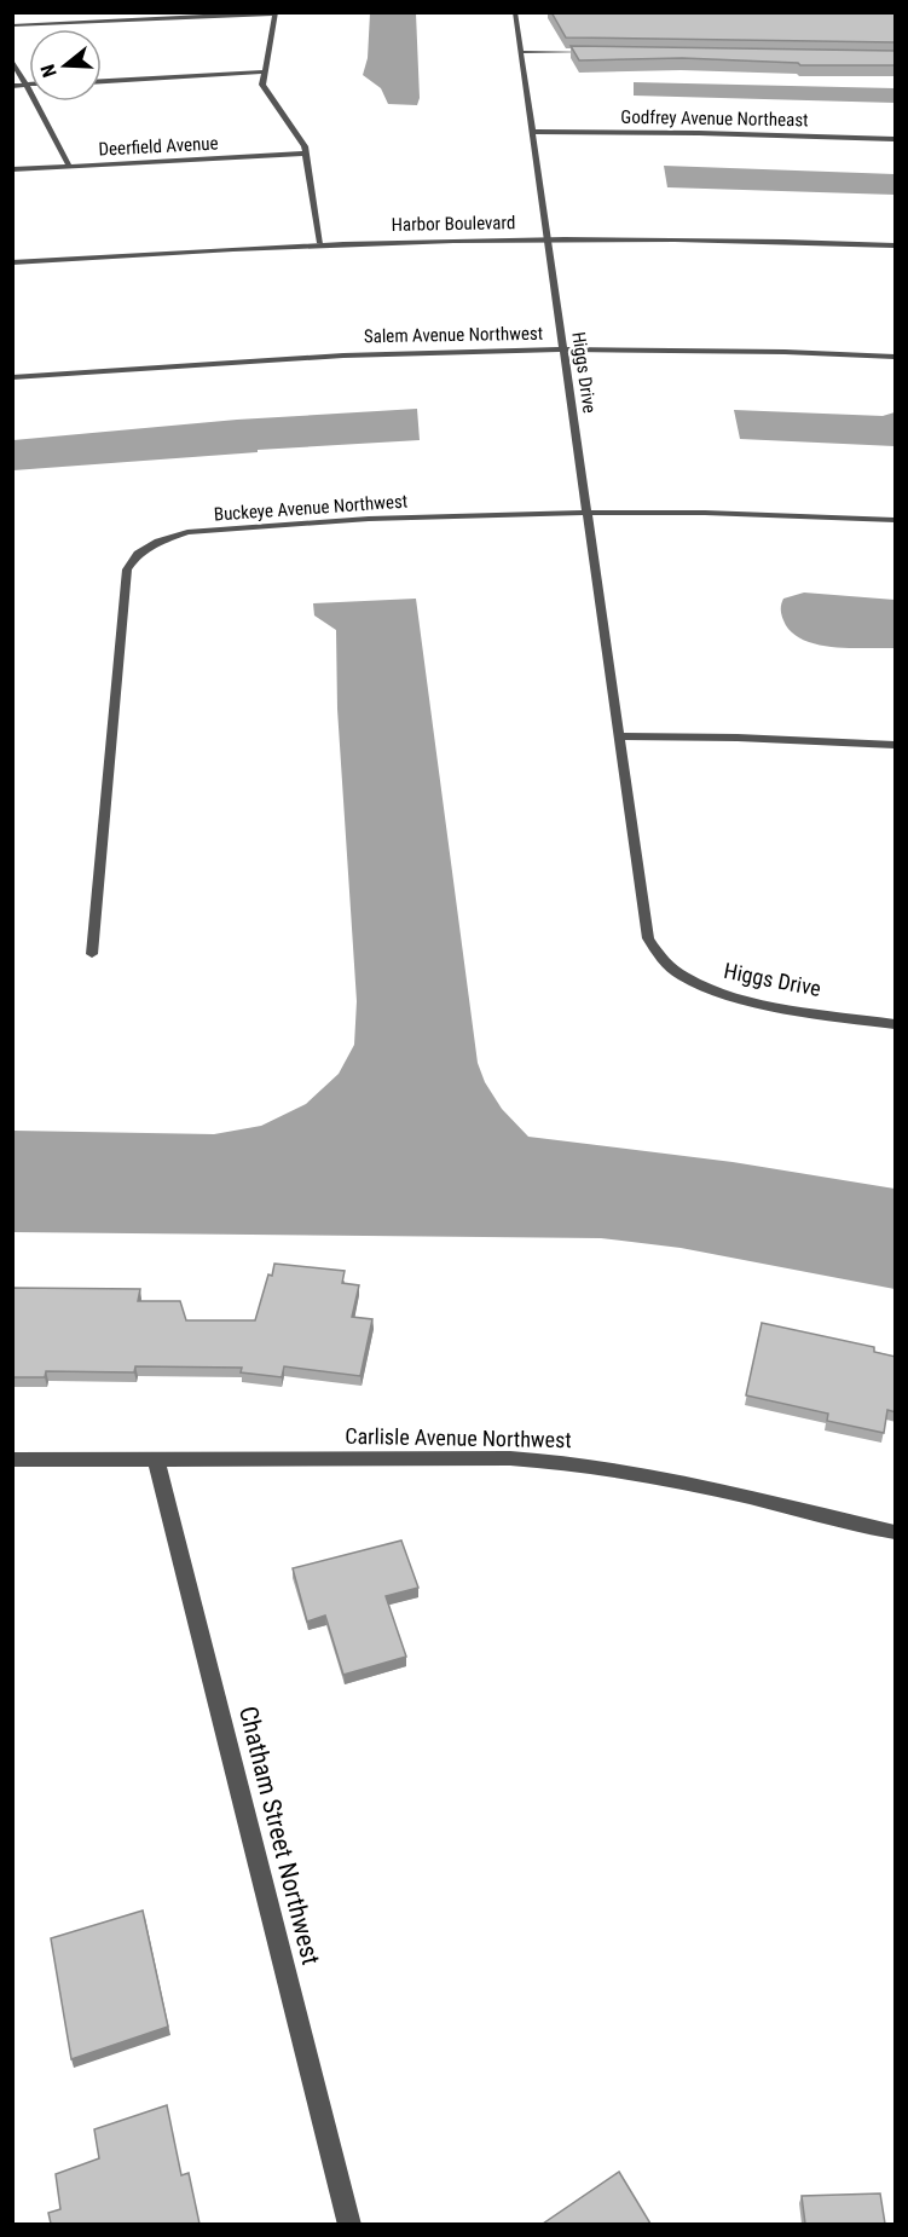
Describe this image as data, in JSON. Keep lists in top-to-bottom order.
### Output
{
  "streets": {
    "street": [
      "Godfrey Avenue Northeast",
      "Deerfield Avenue",
      "Harbor Boulevard",
      "Salem Avenue Northwest",
      "Higgs Drive",
      "Buckeye Avenue Northwest",
      "Carlisle Avenue Northwest",
      "Chatham Street Northwest"
    ]
  },
  "crossings": [
    ["Godfrey Avenue Northeast", "Higgs Drive"],
    ["Harbor Boulevard", "Higgs Drive"],
    ["Salem Avenue Northwest", "Higgs Drive"],
    ["Higgs Drive", "Buckeye Avenue Northwest"],
    ["Carlisle Avenue Northwest", "Chatham Street Northwest"]
  ],
  "north": "left"
}
